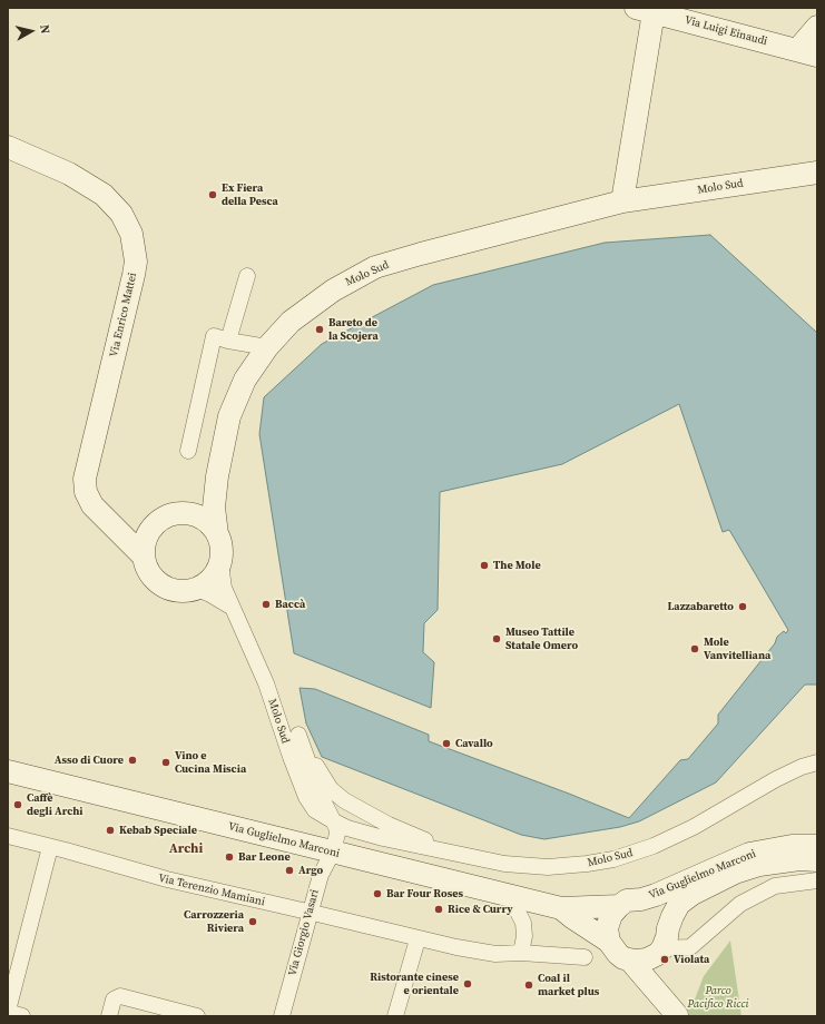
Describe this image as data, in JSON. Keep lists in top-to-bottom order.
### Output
{
  "streets": {
    "street": [
      "Via Luigi Einaudi",
      "Molo Sud",
      "Via Enrico Mattei",
      "Via Guglielmo Marconi",
      "Via Terenzio Mamiani",
      "Via Giorgio Vasari"
    ]
  },
  "crossings": [
    ["Molo Sud", "Via Enrico Mattei"],
    ["Molo Sud", "Via Guglielmo Marconi"],
    ["Molo Sud", "Via Giorgio Vasari"],
    ["Via Guglielmo Marconi", "Via Giorgio Vasari"],
    ["Via Terenzio Mamiani", "Via Giorgio Vasari"]
  ],
  "districts": ["Archi"],
  "parks": ["Parco Pacifico Ricci"],
  "places": [
    "Ex Fiera della Pesca",
    "Bareto de la Scojera",
    "The Mole",
    "Baccà",
    "Lazzabaretto",
    "Museo Tattile Statale Omero",
    "Mole Vanvitelliana",
    "Cavallo",
    "Asso di Cuore",
    "Vino e Cucina Miscia",
    "Caffè degli Archi",
    "Kebab Speciale",
    "Bar Leone",
    "Argo",
    "Bar Four Roses",
    "Rice & Curry",
    "Carrozzeria Riviera",
    "Violata",
    "Ristorante cinese e orientale",
    "Coal il market plus"
  ],
  "north": "right"
}
